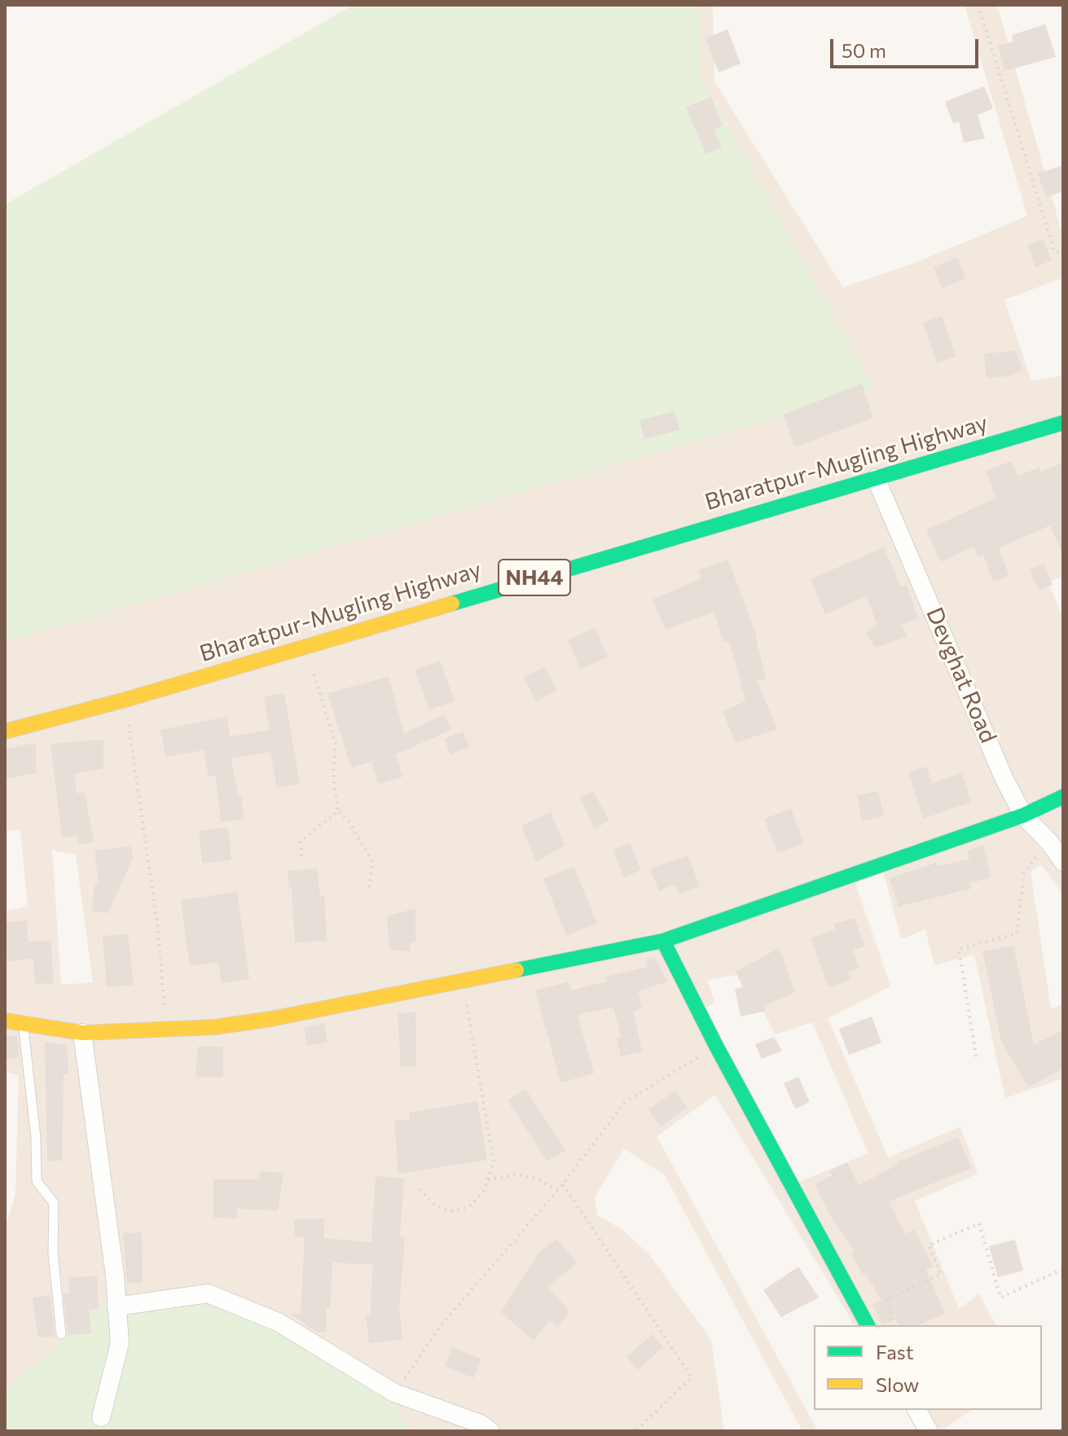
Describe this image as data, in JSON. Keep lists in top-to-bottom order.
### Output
{
  "streets": {
    "main road": ["Bharatpur-Mugling Highway", "NH44"],
    "street": ["Devghat Road"]
  },
  "crossings": [
    ["Bharatpur-Mugling Highway", "Devghat Road"]
  ],
  "legend": ["Fast", "Slow"],
  "scale_bar": "50 m"
}
